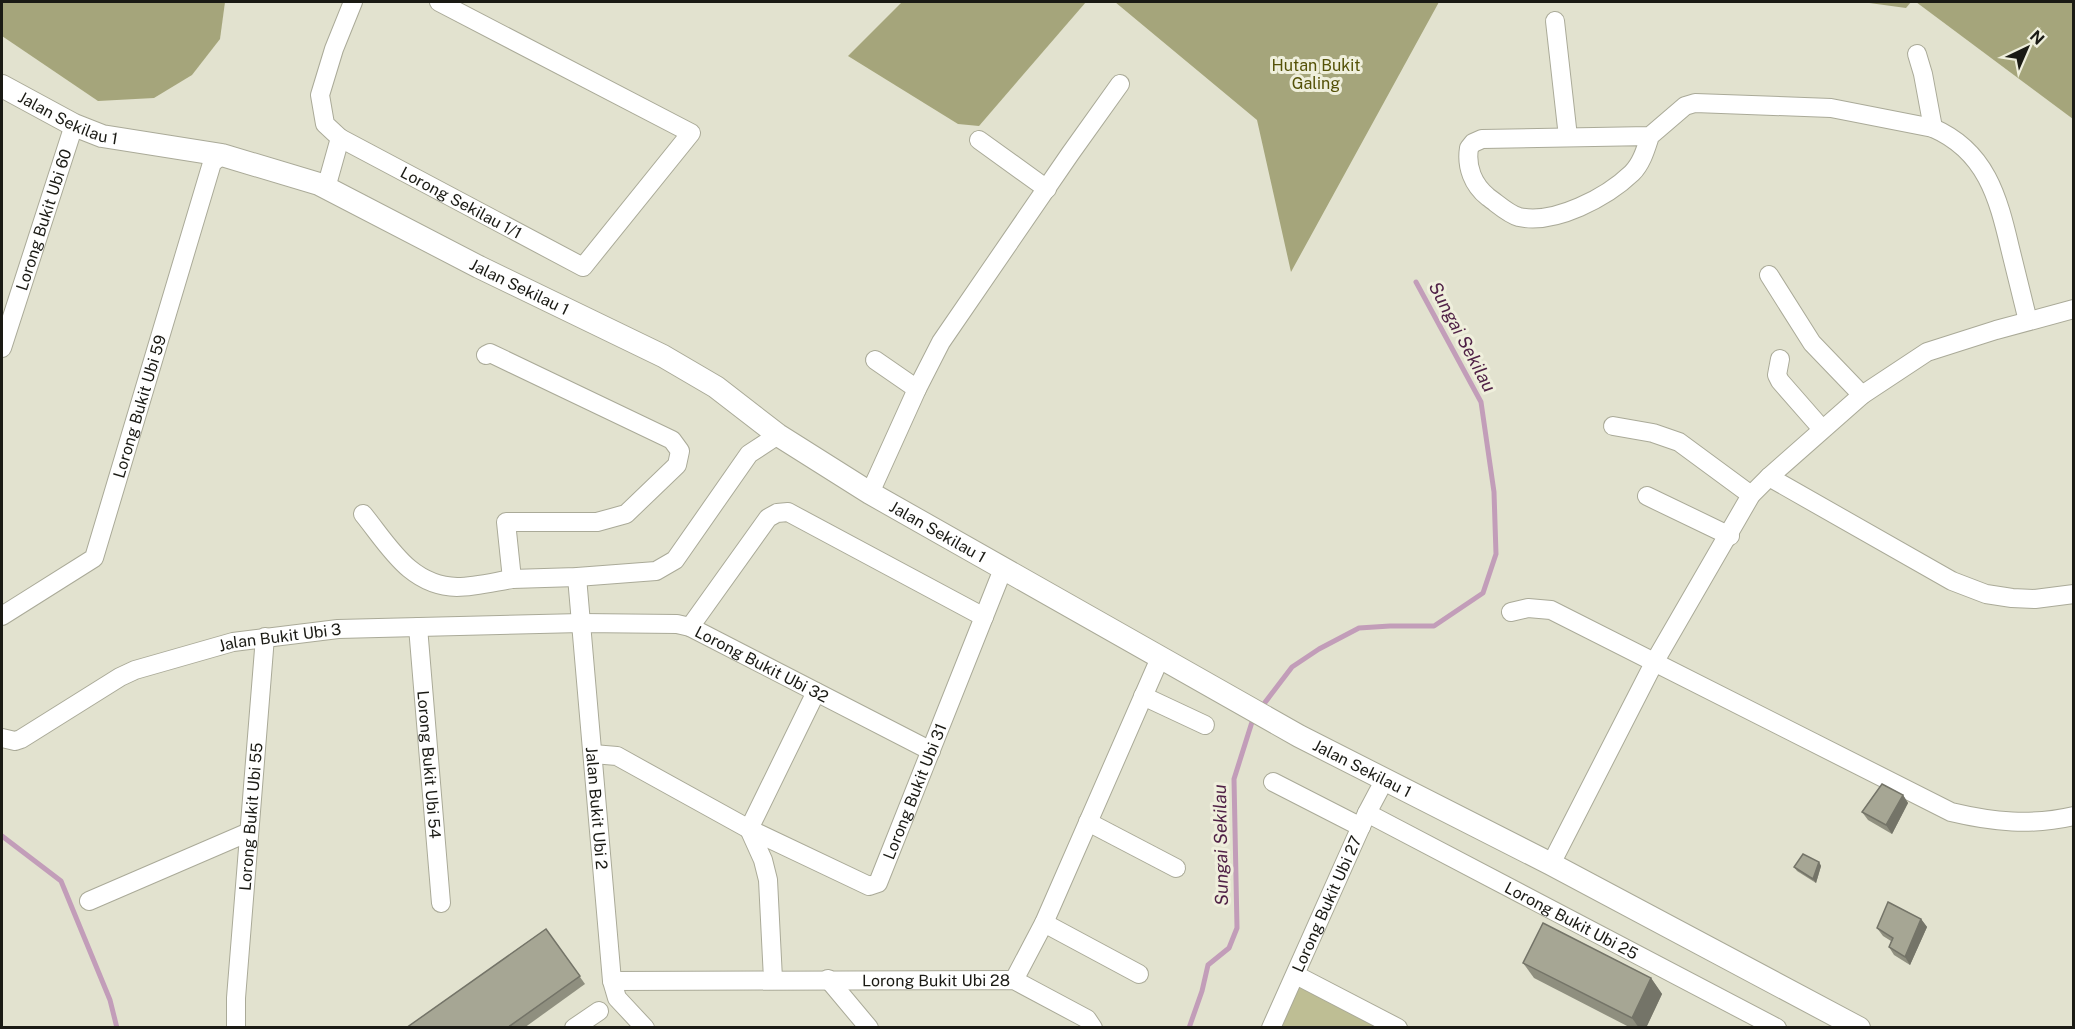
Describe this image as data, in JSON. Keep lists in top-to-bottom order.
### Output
{
  "streets": {
    "street": [
      "Jalan Sekilau 1",
      "Lorong Sekilau 1/1",
      "Lorong Bukit Ubi 60",
      "Lorong Bukit Ubi 59",
      "Jalan Bukit Ubi 3",
      "Lorong Bukit Ubi 32",
      "Lorong Bukit Ubi 54",
      "Lorong Bukit Ubi 31",
      "Jalan Bukit Ubi 2",
      "Lorong Bukit Ubi 55",
      "Lorong Bukit Ubi 27",
      "Lorong Bukit Ubi 25",
      "Lorong Bukit Ubi 28"
    ]
  },
  "crossings": [
    ["Jalan Sekilau 1", "Lorong Bukit Ubi 60"],
    ["Jalan Sekilau 1", "Lorong Bukit Ubi 59"],
    ["Jalan Sekilau 1", "Lorong Bukit Ubi 31"],
    ["Jalan Sekilau 1", "Lorong Bukit Ubi 27"],
    ["Jalan Sekilau 1", "Lorong Bukit Ubi 28"],
    ["Jalan Bukit Ubi 3", "Lorong Bukit Ubi 32"],
    ["Jalan Bukit Ubi 3", "Lorong Bukit Ubi 54"],
    ["Jalan Bukit Ubi 3", "Jalan Bukit Ubi 2"],
    ["Jalan Bukit Ubi 3", "Lorong Bukit Ubi 55"],
    ["Lorong Bukit Ubi 32", "Lorong Bukit Ubi 31"],
    ["Lorong Bukit Ubi 32", "Jalan Bukit Ubi 2"],
    ["Lorong Bukit Ubi 31", "Jalan Bukit Ubi 2"],
    ["Jalan Bukit Ubi 2", "Lorong Bukit Ubi 28"],
    ["Lorong Bukit Ubi 27", "Lorong Bukit Ubi 25"]
  ],
  "water": ["Sungai Sekilau"],
  "parks": ["Hutan Bukit Galing"],
  "north": "top right"
}
